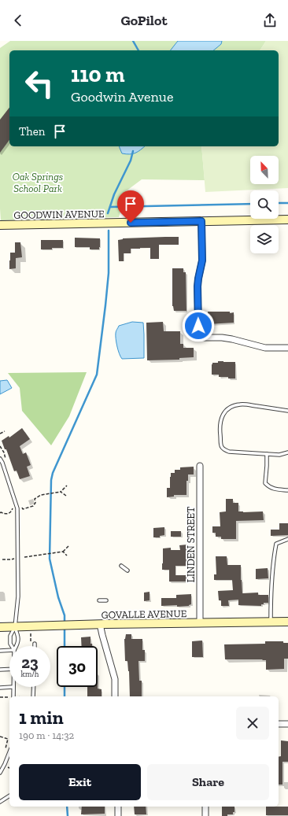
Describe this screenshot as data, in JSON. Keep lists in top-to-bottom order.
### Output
{
  "streets": {
    "street": ["GOODWIN AVENUE", "LINDEN STREET", "GOVALLE AVENUE"]
  },
  "crossings": [
    ["LINDEN STREET", "GOVALLE AVENUE"]
  ],
  "parks": ["Oak Springs School Park"],
  "north": "top left",
  "page": {
    "header": "GoPilot",
    "turn": ["110 m", "Goodwin Avenue"],
    "then": "Then",
    "speed": "23 km/h",
    "limit": "30",
    "heading": ["1 min", "190 m · 14:32"],
    "buttons": ["Exit", "Share"]
  }
}
